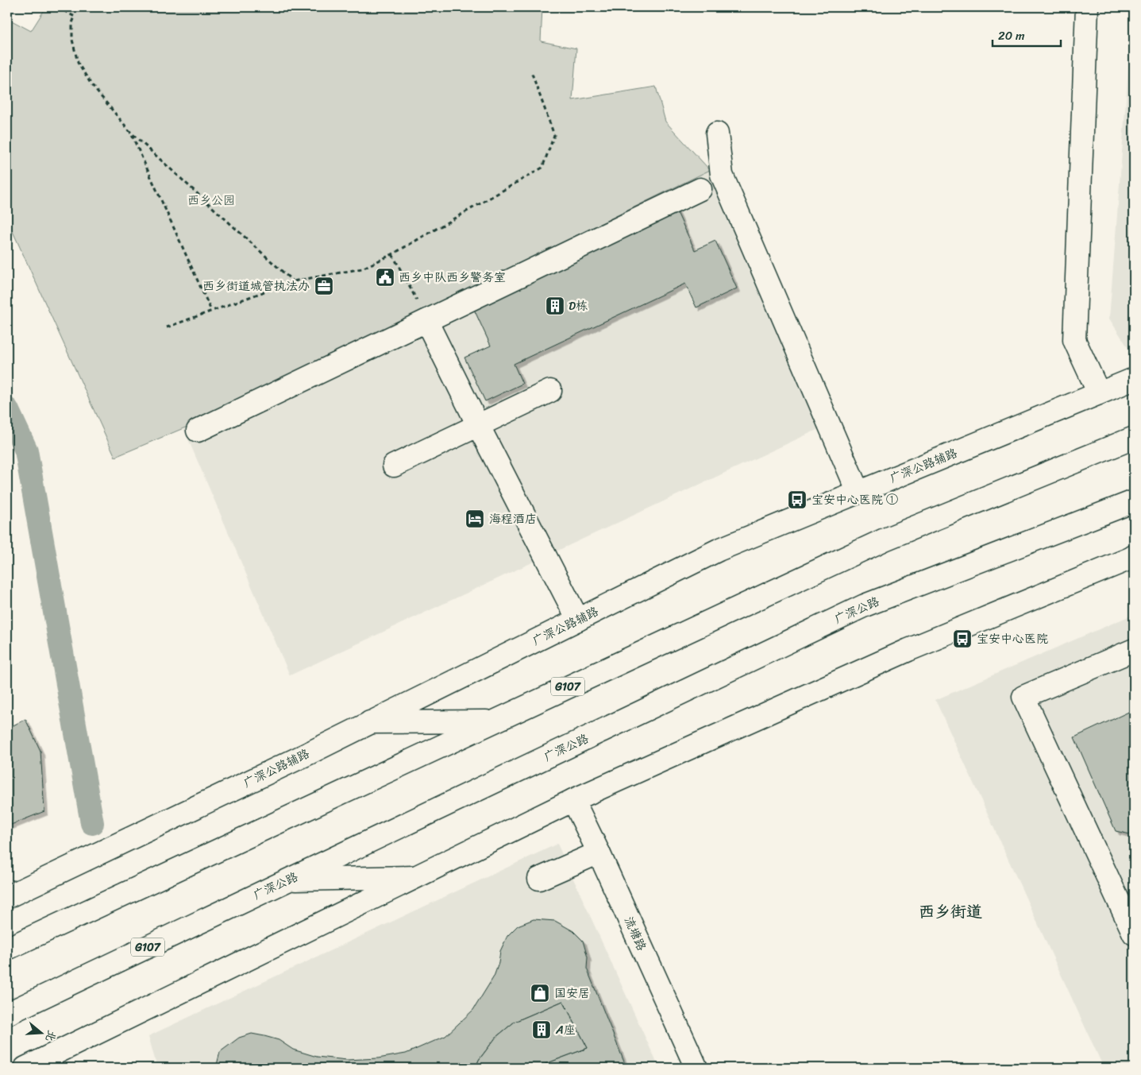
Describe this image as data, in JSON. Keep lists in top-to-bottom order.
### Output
{
  "streets": {
    "main road": [
      "广深公路辅路",
      "广深公路",
      "G107",
      "流塘路"
    ]
  },
  "districts": ["西乡街道"],
  "parks": ["西乡公园"],
  "places": {
    "public building": ["西乡中队西乡警务室"],
    "office": ["西乡街道城管执法办"],
    "building": ["D栋", "A座"],
    "bus stop": ["宝安中心医院 ①", "宝安中心医院"],
    "hotel": ["海程酒店"],
    "shop": ["国安居"]
  },
  "scale_bar": "20 m",
  "north": "right"
}
